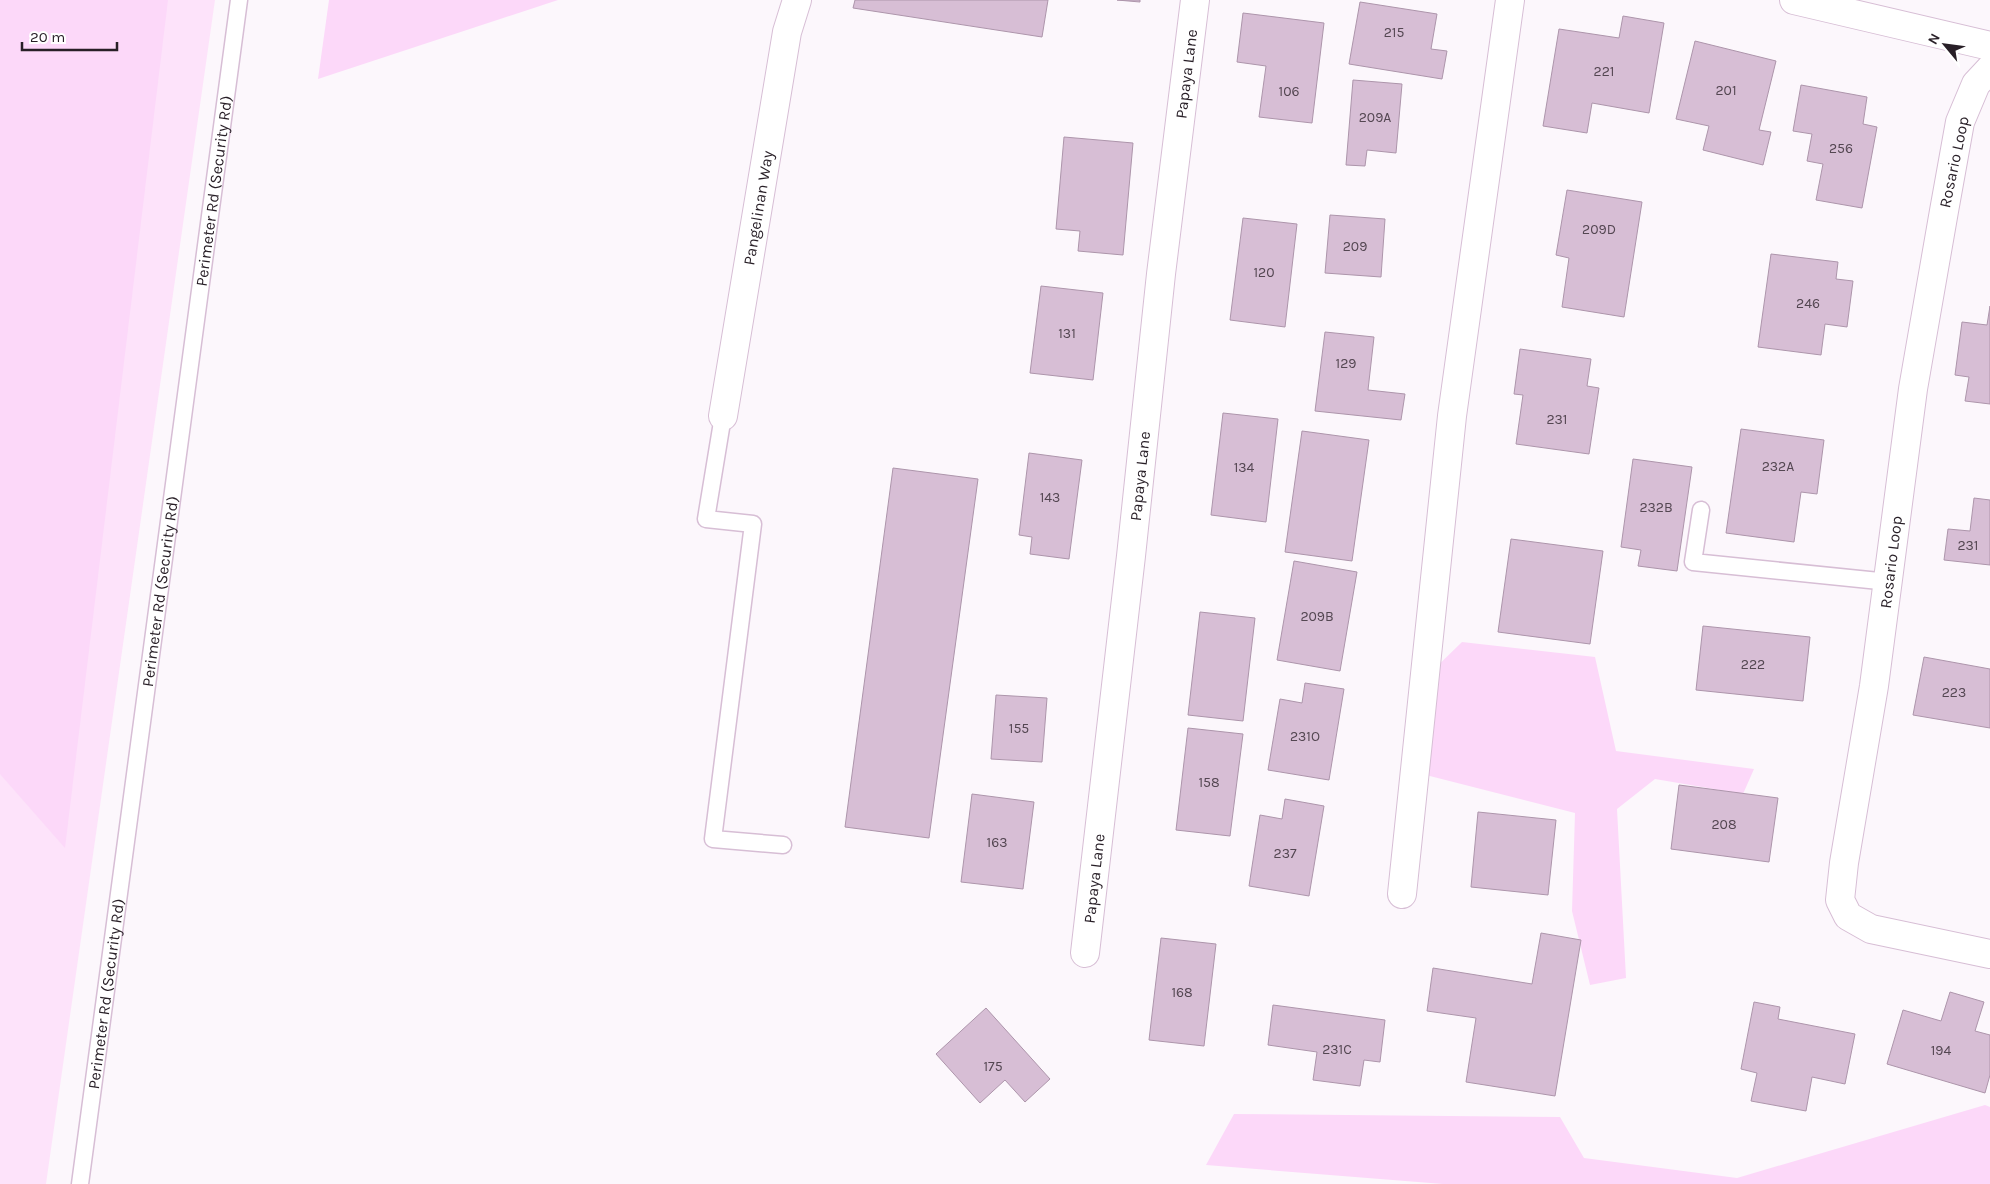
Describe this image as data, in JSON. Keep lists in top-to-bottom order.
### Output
{
  "streets": {
    "street": ["Papaya Lane", "Rosario Loop", "Pangelinan Way"],
    "lane": ["Perimeter Rd (Security Rd)"]
  },
  "house_numbers": [
    "215",
    "221",
    "201",
    "106",
    "209A",
    "256",
    "209D",
    "209",
    "120",
    "246",
    "131",
    "129",
    "231",
    "232A",
    "134",
    "143",
    "232B",
    "231",
    "209B",
    "222",
    "223",
    "155",
    "231O",
    "158",
    "208",
    "163",
    "237",
    "168",
    "231C",
    "194",
    "175"
  ],
  "scale_bar": "20 m",
  "north": "top left"
}
